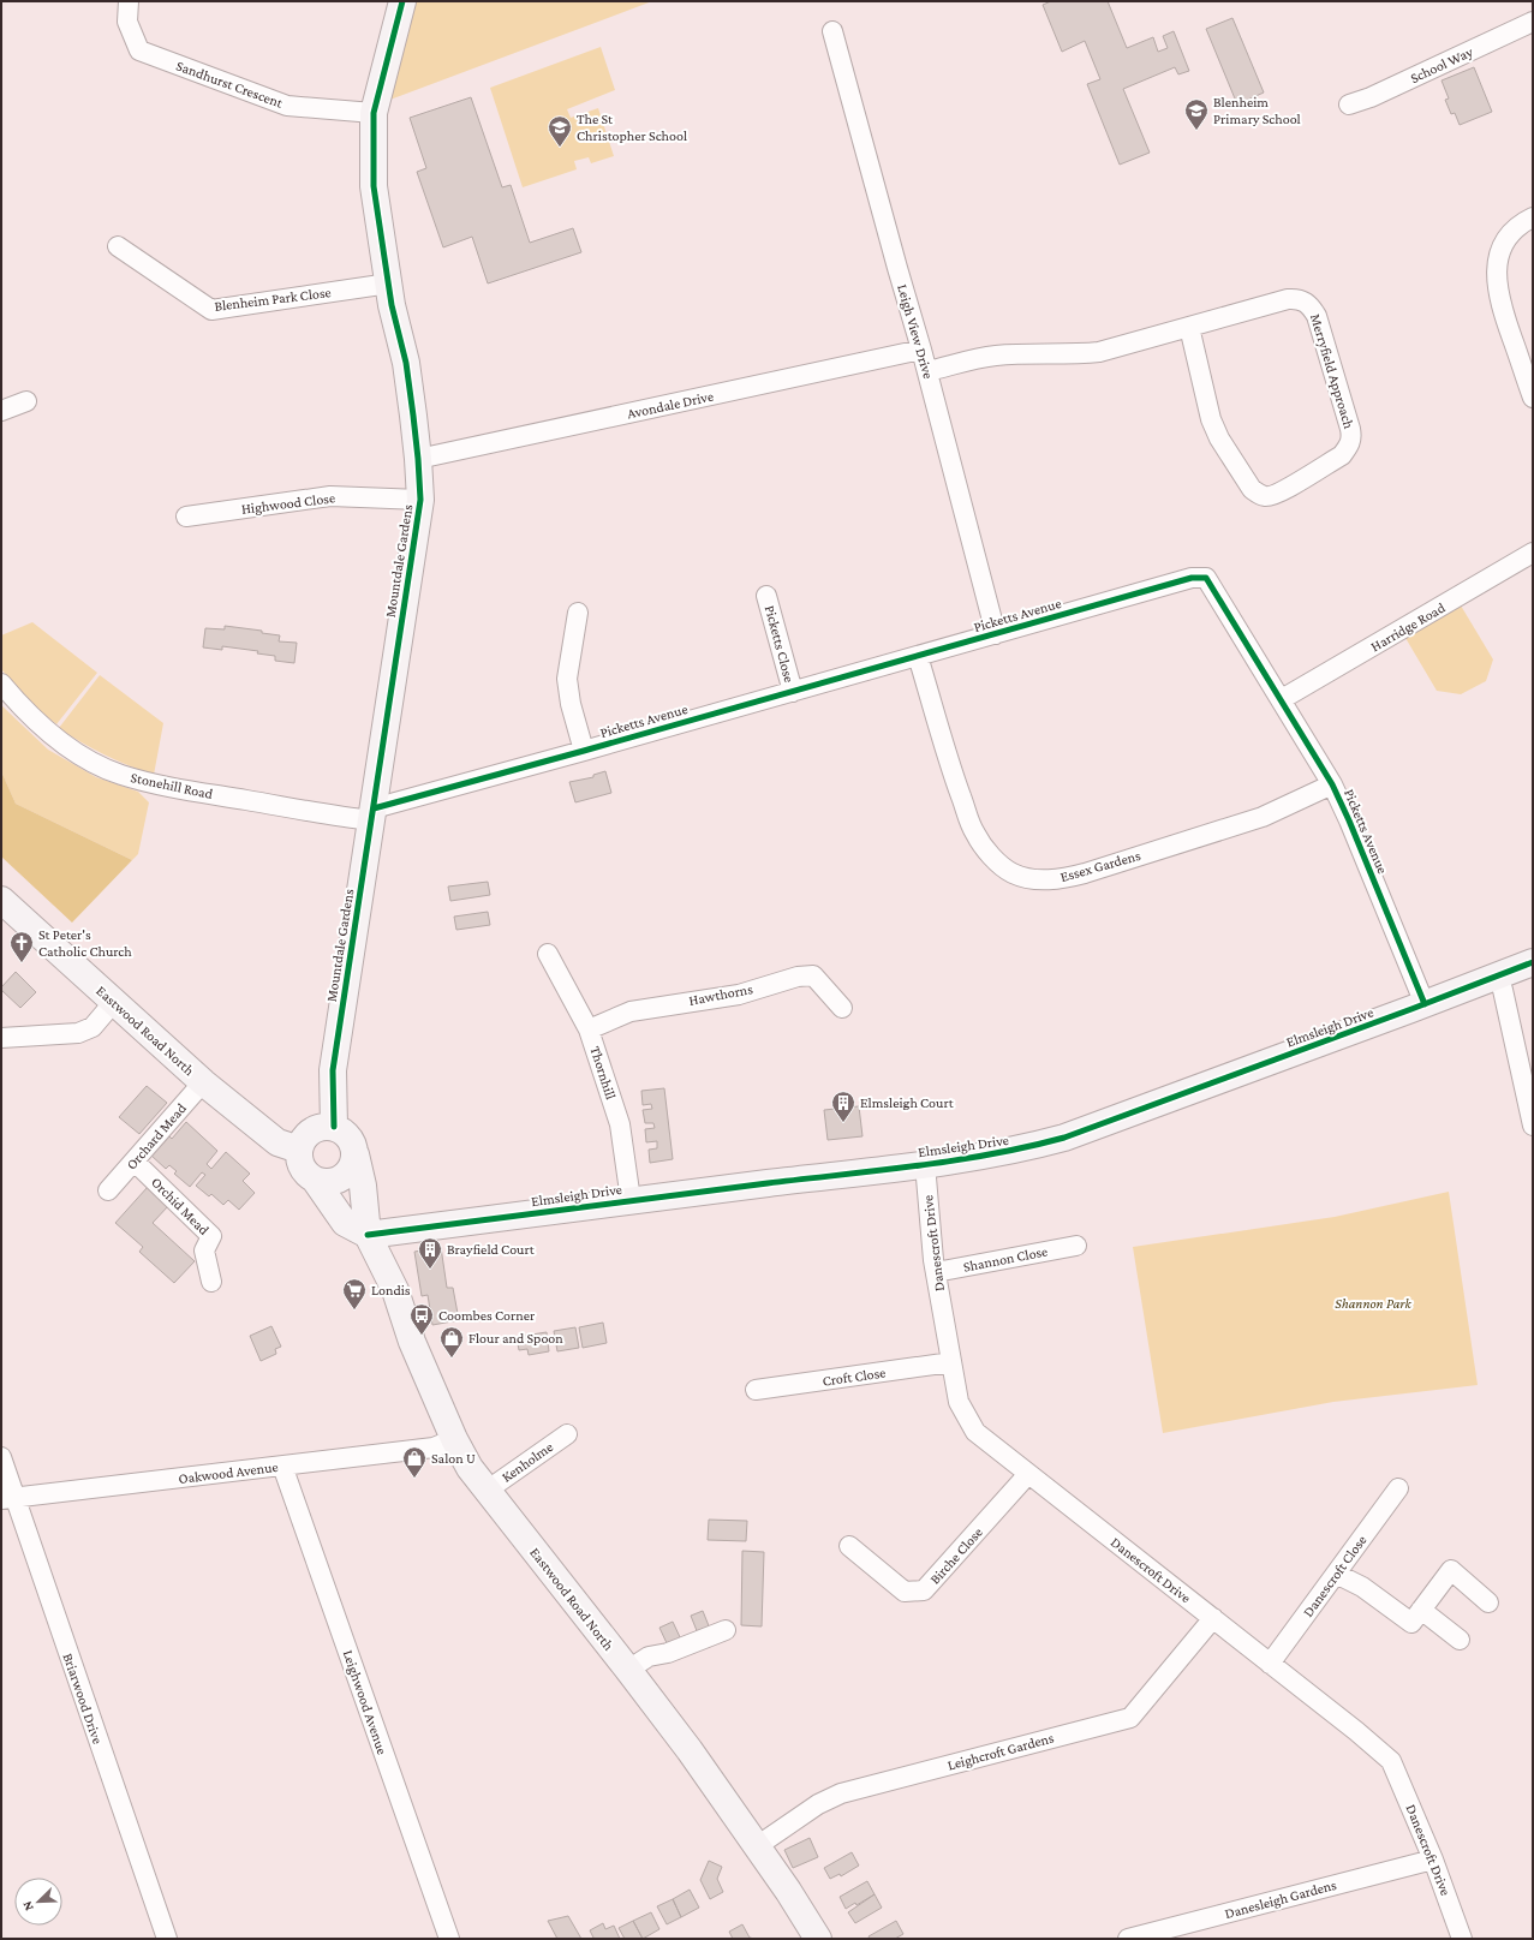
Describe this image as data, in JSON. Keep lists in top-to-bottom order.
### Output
{
  "streets": {
    "street": [
      "School Way",
      "Sandhurst Crescent",
      "Blenheim Park Close",
      "Leigh View Drive",
      "Merryfield Approach",
      "Avondale Drive",
      "Highwood Close",
      "Mountdale Gardens",
      "Picketts Avenue",
      "Harridge Road",
      "Picketts Close",
      "Stonehill Road",
      "Essex Gardens",
      "Hawthorns",
      "Elmsleigh Drive",
      "Eastwood Road North",
      "Thornhill",
      "Orchard Mead",
      "Orchid Mead",
      "Danescroft Drive",
      "Shannon Close",
      "Croft Close",
      "Kenholme",
      "Oakwood Avenue",
      "Birche Close",
      "Danescroft Close",
      "Briarwood Drive",
      "Leighwood Avenue",
      "Leighcroft Gardens",
      "Danesleigh Gardens"
    ]
  },
  "crossings": [
    ["Sandhurst Crescent", "Mountdale Gardens"],
    ["Blenheim Park Close", "Mountdale Gardens"],
    ["Leigh View Drive", "Merryfield Approach"],
    ["Leigh View Drive", "Avondale Drive"],
    ["Leigh View Drive", "Picketts Avenue"],
    ["Avondale Drive", "Mountdale Gardens"],
    ["Highwood Close", "Mountdale Gardens"],
    ["Mountdale Gardens", "Picketts Avenue"],
    ["Mountdale Gardens", "Stonehill Road"],
    ["Mountdale Gardens", "Eastwood Road North"],
    ["Picketts Avenue", "Harridge Road"],
    ["Picketts Avenue", "Picketts Close"],
    ["Picketts Avenue", "Stonehill Road"],
    ["Picketts Avenue", "Essex Gardens"],
    ["Picketts Avenue", "Elmsleigh Drive"],
    ["Hawthorns", "Thornhill"],
    ["Elmsleigh Drive", "Eastwood Road North"],
    ["Elmsleigh Drive", "Thornhill"],
    ["Elmsleigh Drive", "Danescroft Drive"],
    ["Eastwood Road North", "Orchard Mead"],
    ["Eastwood Road North", "Kenholme"],
    ["Eastwood Road North", "Oakwood Avenue"],
    ["Eastwood Road North", "Leighcroft Gardens"],
    ["Orchard Mead", "Orchid Mead"],
    ["Danescroft Drive", "Shannon Close"],
    ["Danescroft Drive", "Croft Close"],
    ["Danescroft Drive", "Birche Close"],
    ["Danescroft Drive", "Danescroft Close"],
    ["Danescroft Drive", "Leighcroft Gardens"],
    ["Danescroft Drive", "Danesleigh Gardens"],
    ["Oakwood Avenue", "Briarwood Drive"],
    ["Oakwood Avenue", "Leighwood Avenue"]
  ],
  "parks": ["Shannon Park"],
  "places": {
    "school or university": ["Blenheim Primary School", "The St Christopher School"],
    "church": ["St Peter's Catholic Church"],
    "building": ["Elmsleigh Court", "Brayfield Court"],
    "supermarket": ["Londis"],
    "bus stop": ["Coombes Corner"],
    "shop": ["Flour and Spoon", "Salon U"]
  },
  "north": "bottom left"
}
